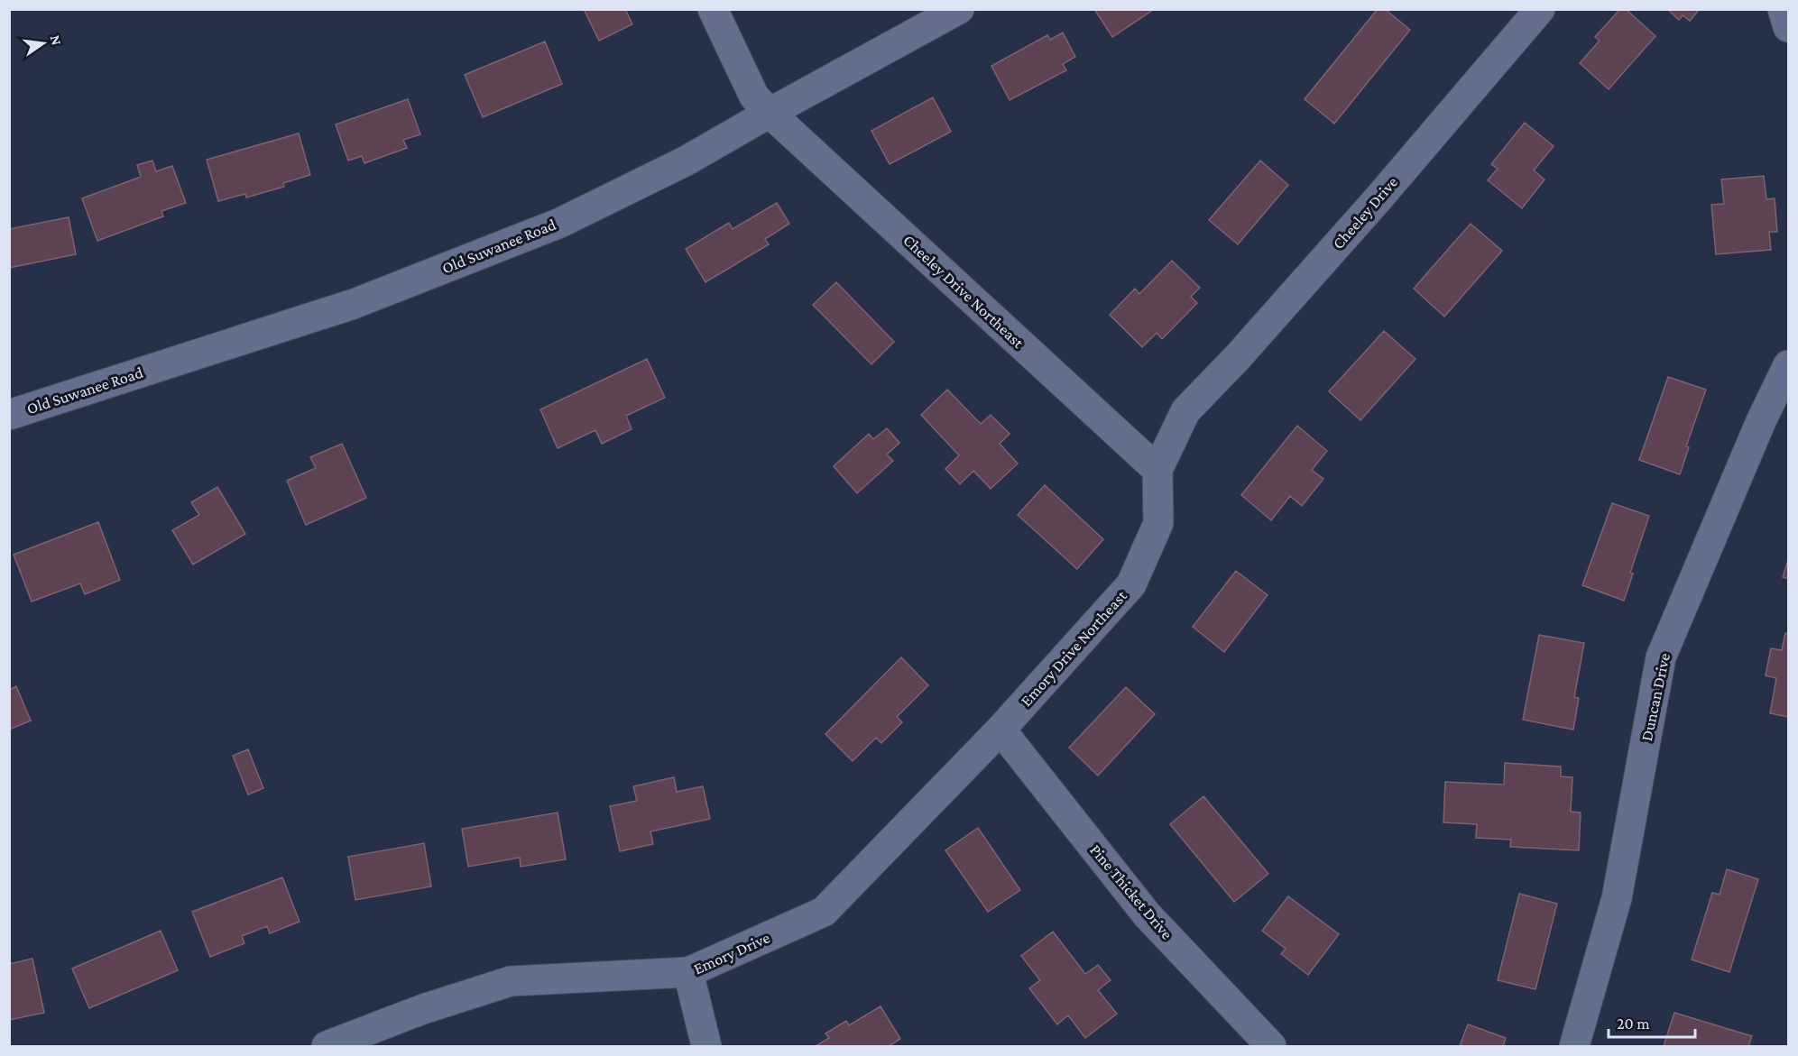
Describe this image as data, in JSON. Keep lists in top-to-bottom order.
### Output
{
  "streets": {
    "street": [
      "Cheeley Drive",
      "Old Suwanee Road",
      "Cheeley Drive Northeast",
      "Emory Drive Northeast",
      "Duncan Drive",
      "Pine Thicket Drive",
      "Emory Drive"
    ]
  },
  "crossings": [
    ["Cheeley Drive", "Cheeley Drive Northeast"],
    ["Cheeley Drive", "Emory Drive Northeast"],
    ["Old Suwanee Road", "Cheeley Drive Northeast"],
    ["Cheeley Drive Northeast", "Emory Drive Northeast"],
    ["Emory Drive Northeast", "Pine Thicket Drive"],
    ["Emory Drive Northeast", "Emory Drive"],
    ["Pine Thicket Drive", "Emory Drive"]
  ],
  "scale_bar": "20 m",
  "north": "right"
}
